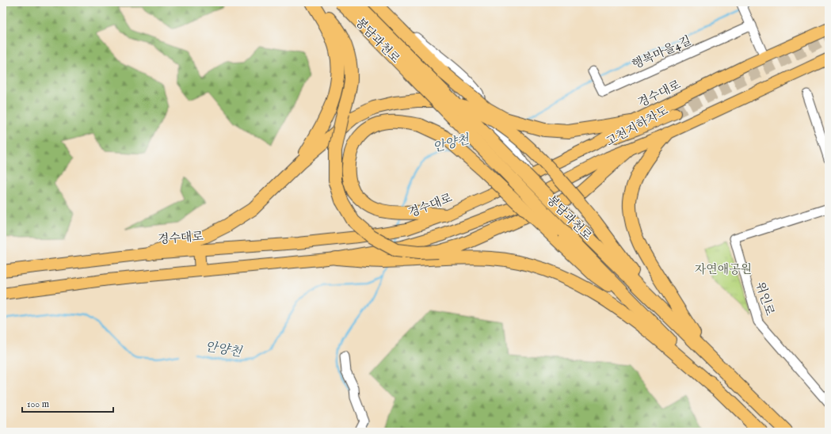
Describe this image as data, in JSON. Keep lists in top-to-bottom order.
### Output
{
  "streets": {
    "highway": ["봉담과천로"],
    "main road": ["경수대로", "고천지하차도"],
    "street": ["행복마을4길", "위인로"]
  },
  "crossings": [
    ["경수대로", "고천지하차도"]
  ],
  "water": ["안양천"],
  "parks": ["자연애공원"],
  "scale_bar": "100 m"
}
